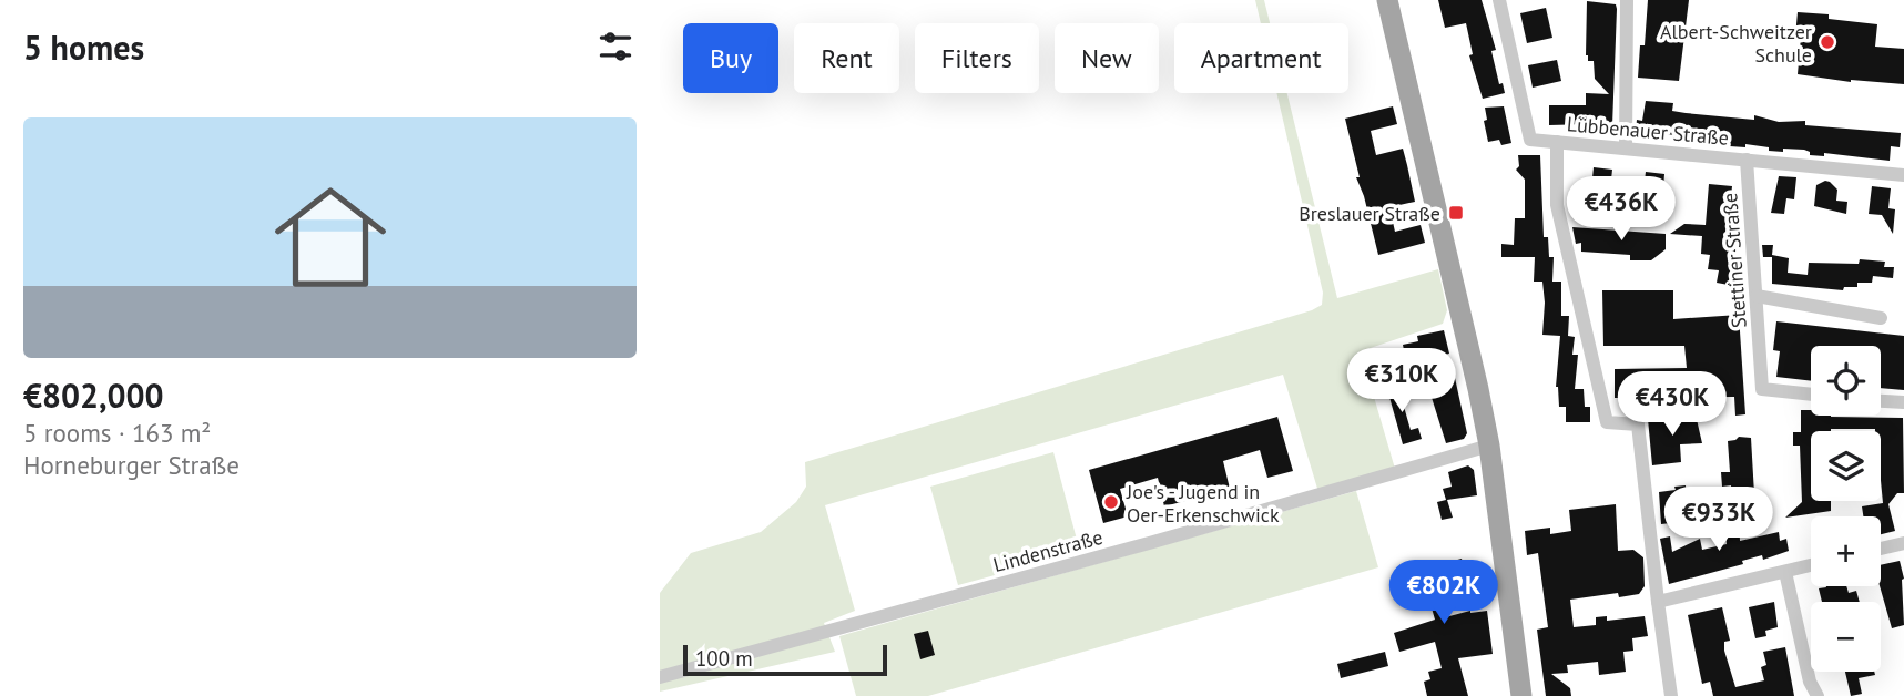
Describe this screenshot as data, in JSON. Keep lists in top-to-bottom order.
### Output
{
  "streets": {
    "street": ["Lübbenauer Straße", "Stettiner Straße", "Lindenstraße"]
  },
  "crossings": [
    ["Lübbenauer Straße", "Stettiner Straße"]
  ],
  "places": {
    "other": ["Albert-Schweitzer Schule", "Joe's - Jugend in Oer-Erkenschwick"],
    "transit": ["Breslauer Straße"]
  },
  "scale_bar": "100 m",
  "page": {
    "heading": "5 homes",
    "chip": [
      "Buy",
      "Rent",
      "Filters",
      "New",
      "Apartment"
    ],
    "list": [
      {
        "name": "€802,000",
        "note": "5 rooms · 163 m² · Horneburger Straße"
      }
    ],
    "price": [
      "€436K",
      "€310K",
      "€430K",
      "€933K",
      "€802K"
    ],
    "map_buttons": ["+", "−"],
    "scale": "100 m"
  }
}
